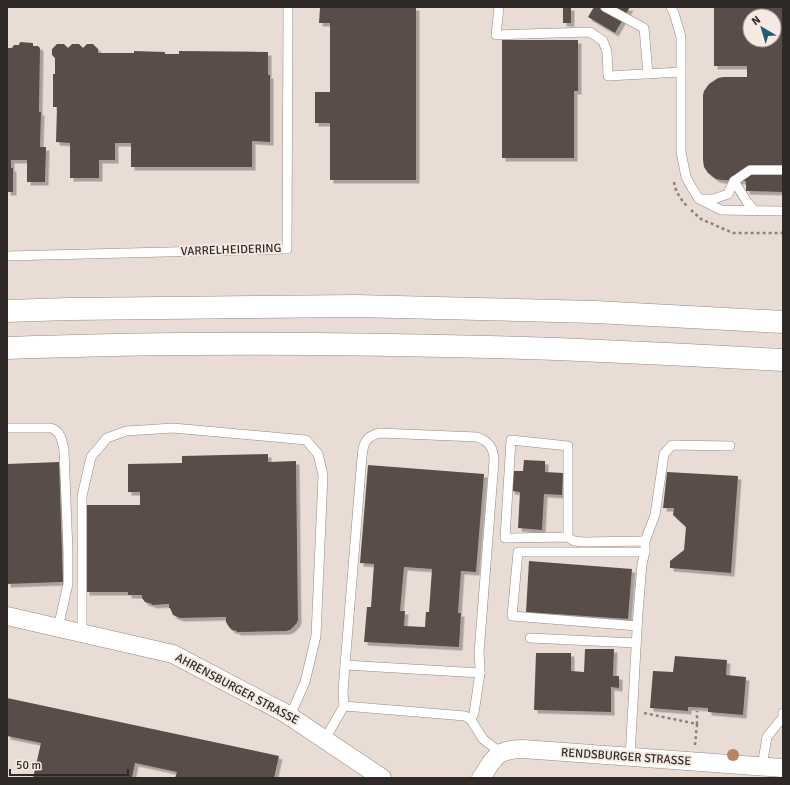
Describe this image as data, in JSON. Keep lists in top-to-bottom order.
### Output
{
  "streets": {
    "street": ["AHRENSBURGER STRASSE", "RENDSBURGER STRASSE"],
    "lane": ["VARRELHEIDERING"]
  },
  "scale_bar": "50 m",
  "north": "top left"
}
